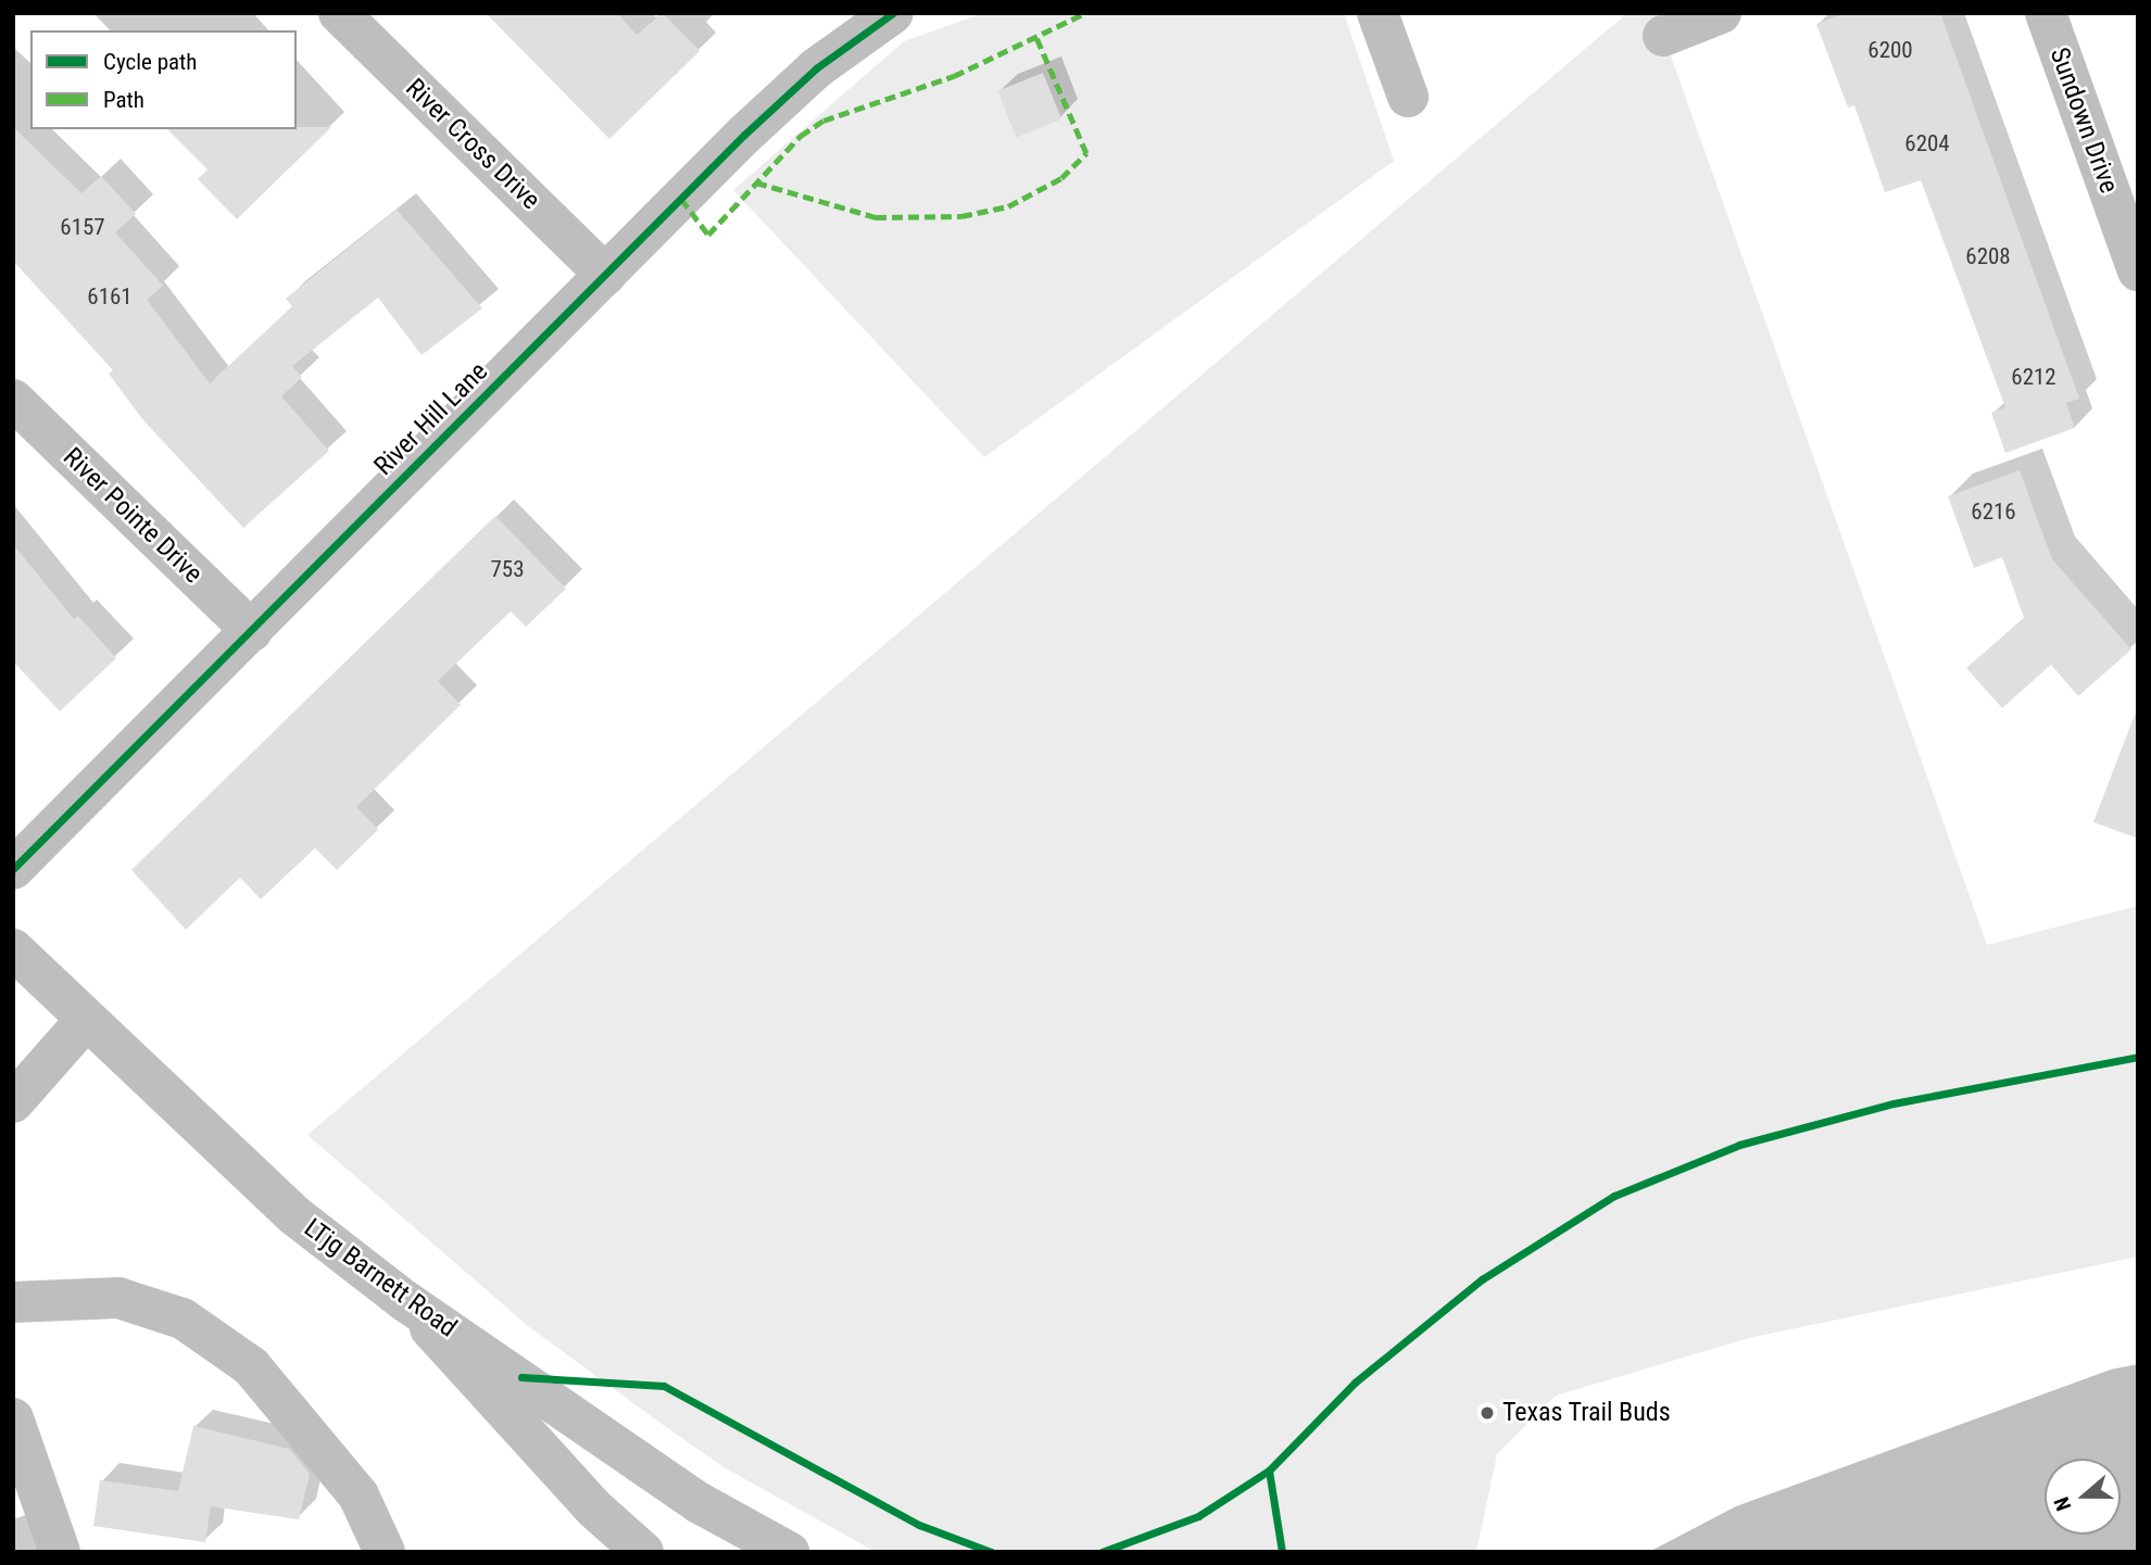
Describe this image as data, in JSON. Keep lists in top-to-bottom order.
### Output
{
  "streets": {
    "street": [
      "Sundown Drive",
      "River Cross Drive",
      "River Hill Lane",
      "River Pointe Drive",
      "LTjg Barnett Road"
    ]
  },
  "crossings": [
    ["River Cross Drive", "River Hill Lane"],
    ["River Hill Lane", "River Pointe Drive"]
  ],
  "places": ["Texas Trail Buds"],
  "house_numbers": [
    "6200",
    "6204",
    "6157",
    "6208",
    "6161",
    "6212",
    "6216",
    "753"
  ],
  "legend": ["Cycle path", "Path"],
  "north": "left"
}
